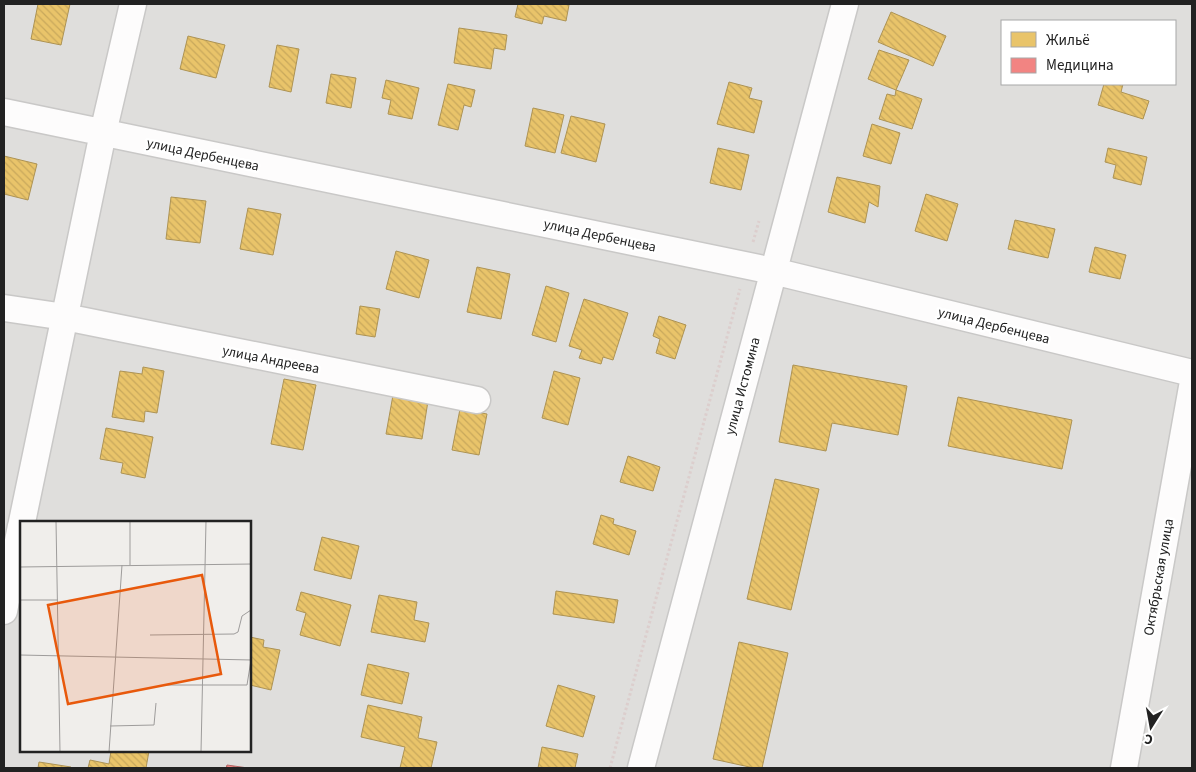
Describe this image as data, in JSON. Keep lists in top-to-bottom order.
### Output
{
  "streets": {
    "street": [
      "улица Дербенцева",
      "улица Андреева",
      "улица Истомина",
      "Октябрьская улица"
    ]
  },
  "crossings": [
    ["улица Дербенцева", "улица Истомина"]
  ],
  "legend": ["Жильё", "Медицина"],
  "north": "bottom"
}
